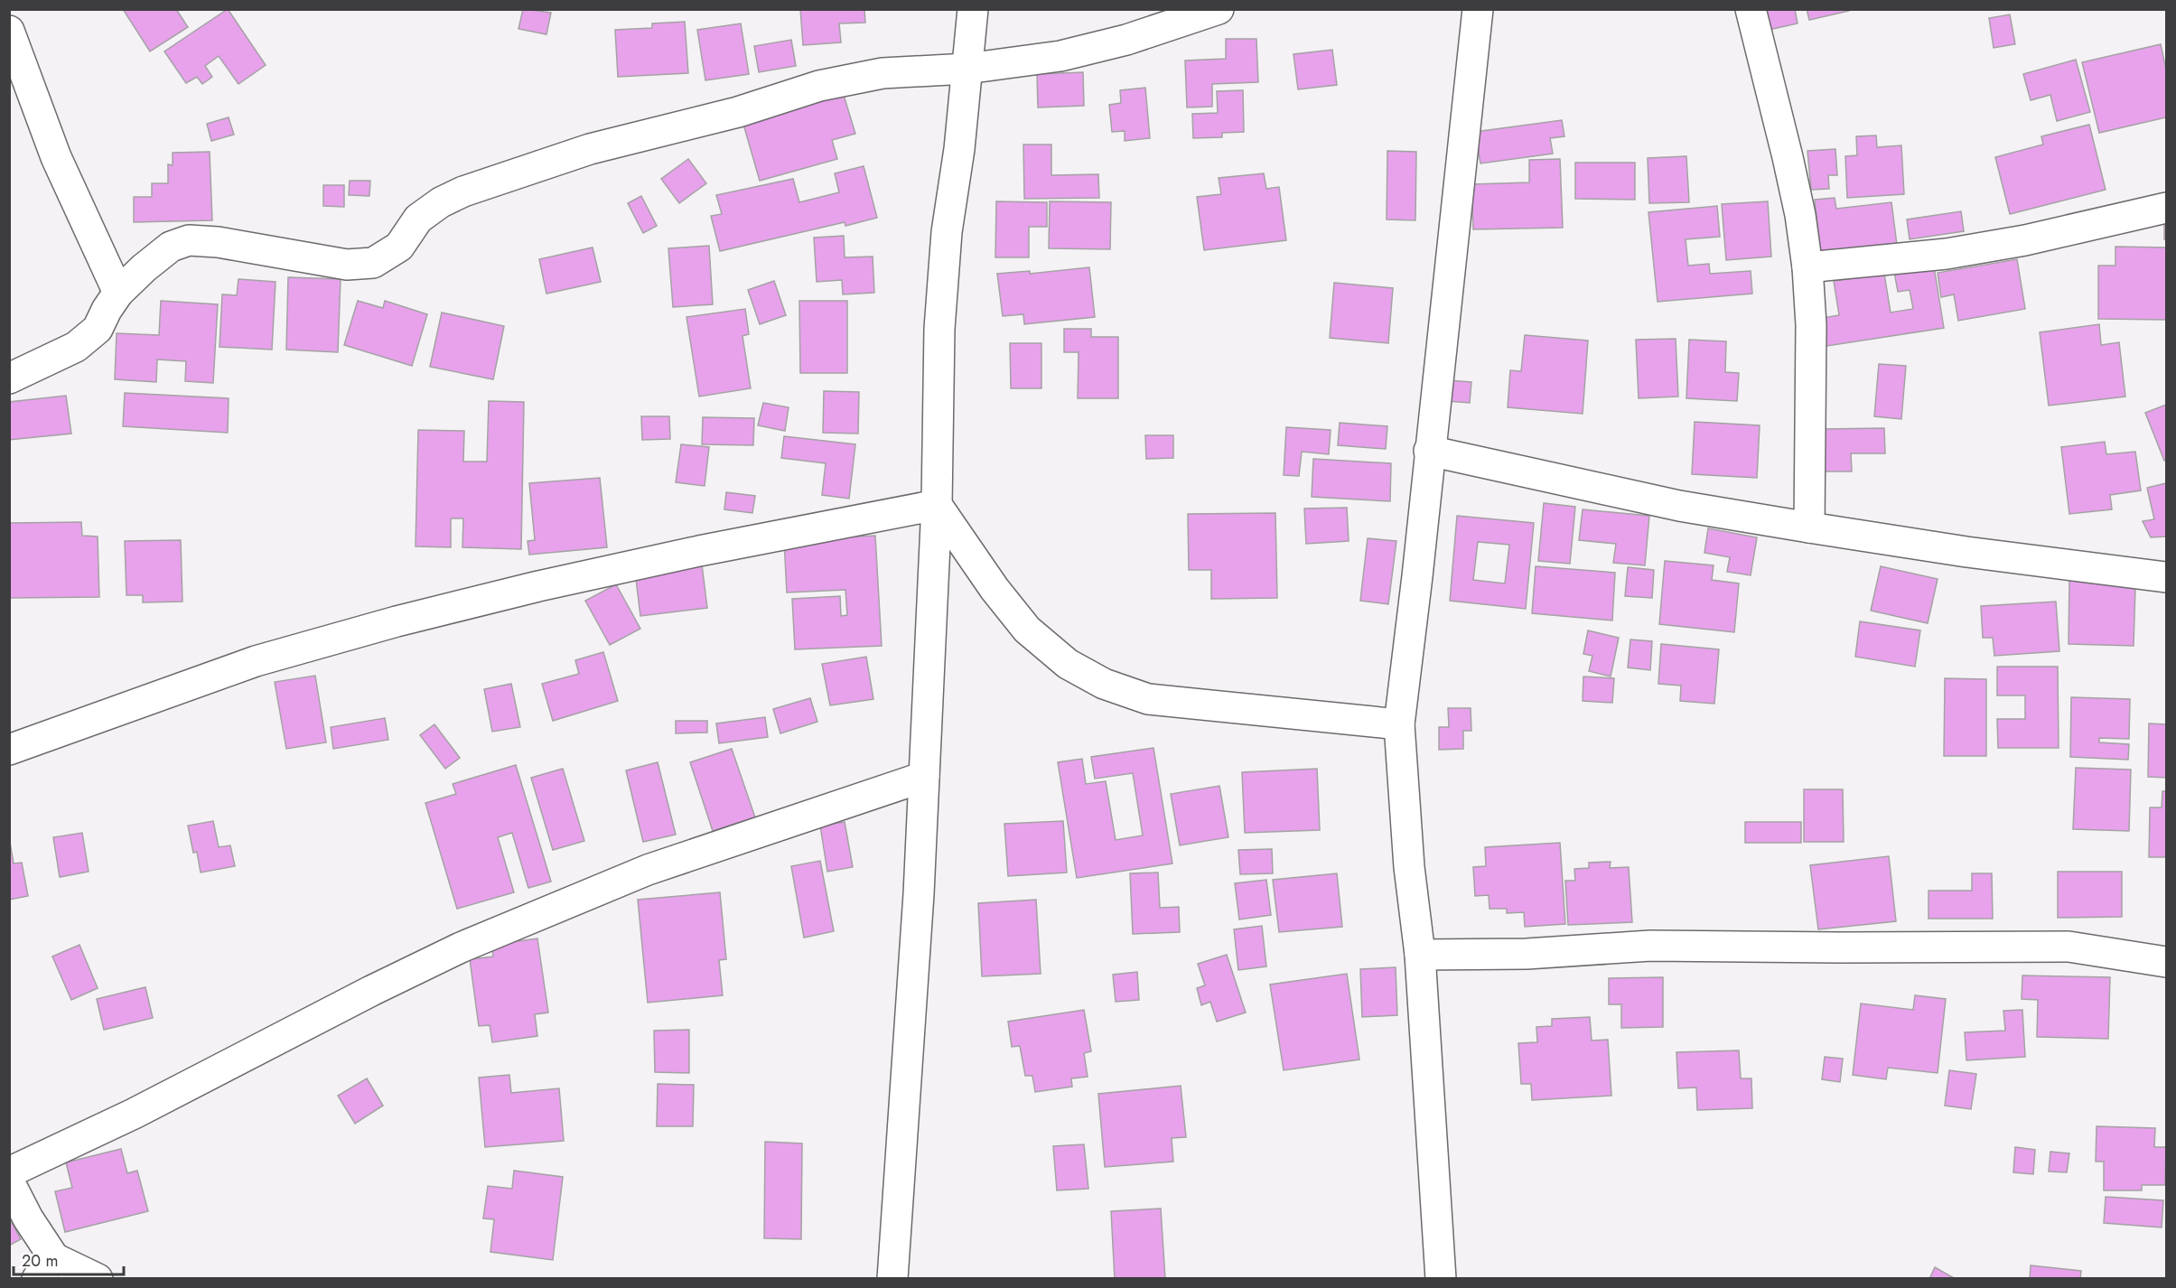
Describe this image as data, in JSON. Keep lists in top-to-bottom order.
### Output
{
  "scale_bar": "20 m"
}
